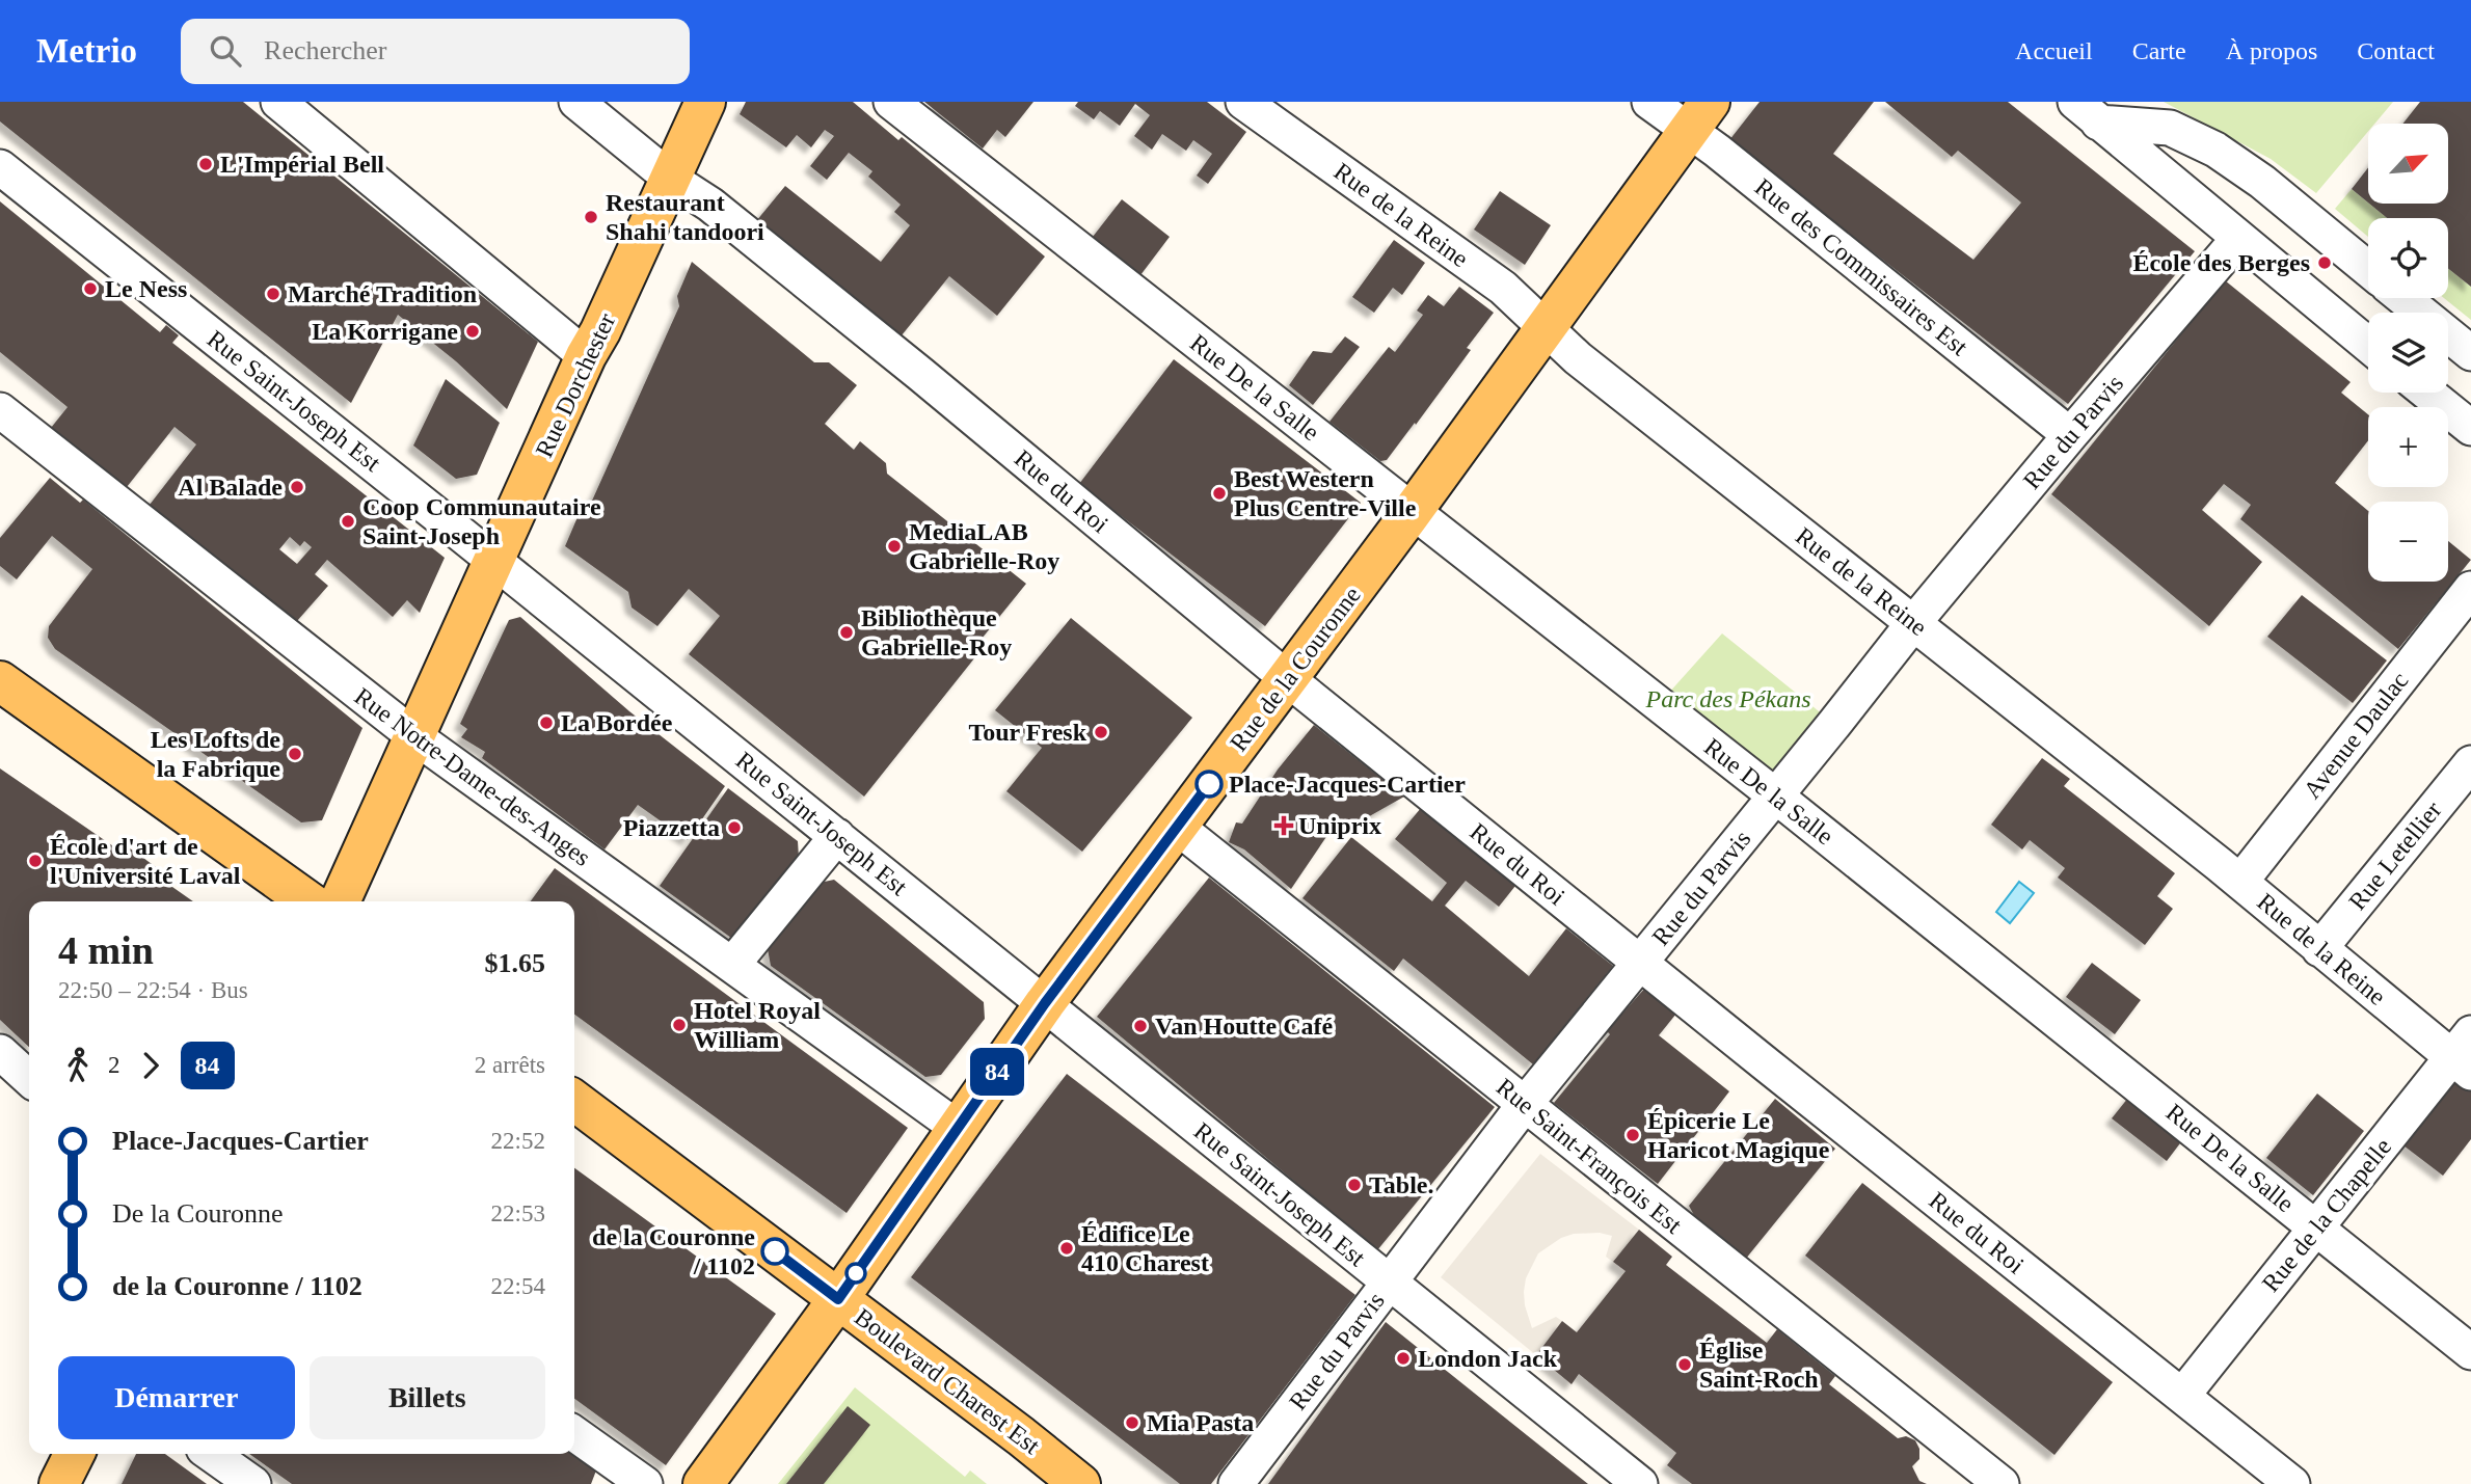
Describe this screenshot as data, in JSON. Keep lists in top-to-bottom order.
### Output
{
  "streets": {
    "main road": ["Rue Dorchester", "Rue de la Couronne", "Boulevard Charest Est"],
    "street": [
      "Rue de la Reine",
      "Rue des Commissaires Est",
      "Rue De la Salle",
      "Rue Saint-Joseph Est",
      "Rue du Parvis",
      "Rue du Roi",
      "Avenue Daulac",
      "Rue Notre-Dame-des-Anges",
      "Rue Letellier",
      "Rue Saint-François Est",
      "Rue de la Chapelle"
    ]
  },
  "crossings": [
    ["Rue de la Reine", "Rue du Parvis"],
    ["Rue de la Reine", "Rue de la Couronne"],
    ["Rue de la Reine", "Avenue Daulac"],
    ["Rue de la Reine", "Rue Letellier"],
    ["Rue de la Reine", "Rue de la Chapelle"],
    ["Rue des Commissaires Est", "Rue du Parvis"],
    ["Rue des Commissaires Est", "Rue de la Couronne"],
    ["Rue Dorchester", "Rue Saint-Joseph Est"],
    ["Rue Dorchester", "Rue du Roi"],
    ["Rue Dorchester", "Rue Notre-Dame-des-Anges"],
    ["Rue De la Salle", "Rue du Parvis"],
    ["Rue De la Salle", "Rue de la Couronne"],
    ["Rue De la Salle", "Rue de la Chapelle"],
    ["Rue Saint-Joseph Est", "Rue du Parvis"],
    ["Rue Saint-Joseph Est", "Rue de la Couronne"],
    ["Rue du Parvis", "Rue du Roi"],
    ["Rue du Parvis", "Rue Saint-François Est"],
    ["Rue du Roi", "Rue de la Couronne"],
    ["Rue du Roi", "Rue de la Chapelle"],
    ["Rue de la Couronne", "Rue Notre-Dame-des-Anges"],
    ["Rue de la Couronne", "Rue Saint-François Est"],
    ["Rue de la Couronne", "Boulevard Charest Est"]
  ],
  "parks": ["Parc des Pékans"],
  "places": {
    "other": [
      "L'Impérial Bell",
      "Restaurant Shahi tandoori",
      "École des Berges",
      "Le Ness",
      "Marché Tradition",
      "La Korrigane",
      "Al Balade",
      "Best Western Plus Centre-Ville",
      "Coop Communautaire Saint-Joseph",
      "MediaLAB Gabrielle-Roy",
      "Bibliothèque Gabrielle-Roy",
      "La Bordée",
      "Tour Fresk",
      "Les Lofts de la Fabrique",
      "Place-Jacques-Cartier",
      "Piazzetta",
      "École d'art de l'Université Laval",
      "Hotel Royal William",
      "Van Houtte Café",
      "Épicerie Le Haricot Magique",
      "Table.",
      "Édifice Le 410 Charest",
      "de la Couronne / 1102",
      "London Jack",
      "Église Saint-Roch",
      "Mia Pasta"
    ],
    "health": ["Uniprix"]
  },
  "lines": ["bus line 84"],
  "north": "top right",
  "page": {
    "header": "Metrio",
    "search": "Rechercher",
    "nav": [
      "Accueil",
      "Carte",
      "À propos",
      "Contact"
    ],
    "on_map": "84",
    "map_buttons": ["+", "−"],
    "heading": ["4 min", "22:50 – 22:54 · Bus", "$1.65"],
    "legs": ["2", "84", "2 arrêts"],
    "list": [
      {
        "name": "Place-Jacques-Cartier",
        "value": "22:52"
      },
      {
        "name": "De la Couronne",
        "value": "22:53"
      },
      {
        "name": "de la Couronne / 1102",
        "value": "22:54"
      }
    ],
    "buttons": ["Démarrer", "Billets"]
  }
}
